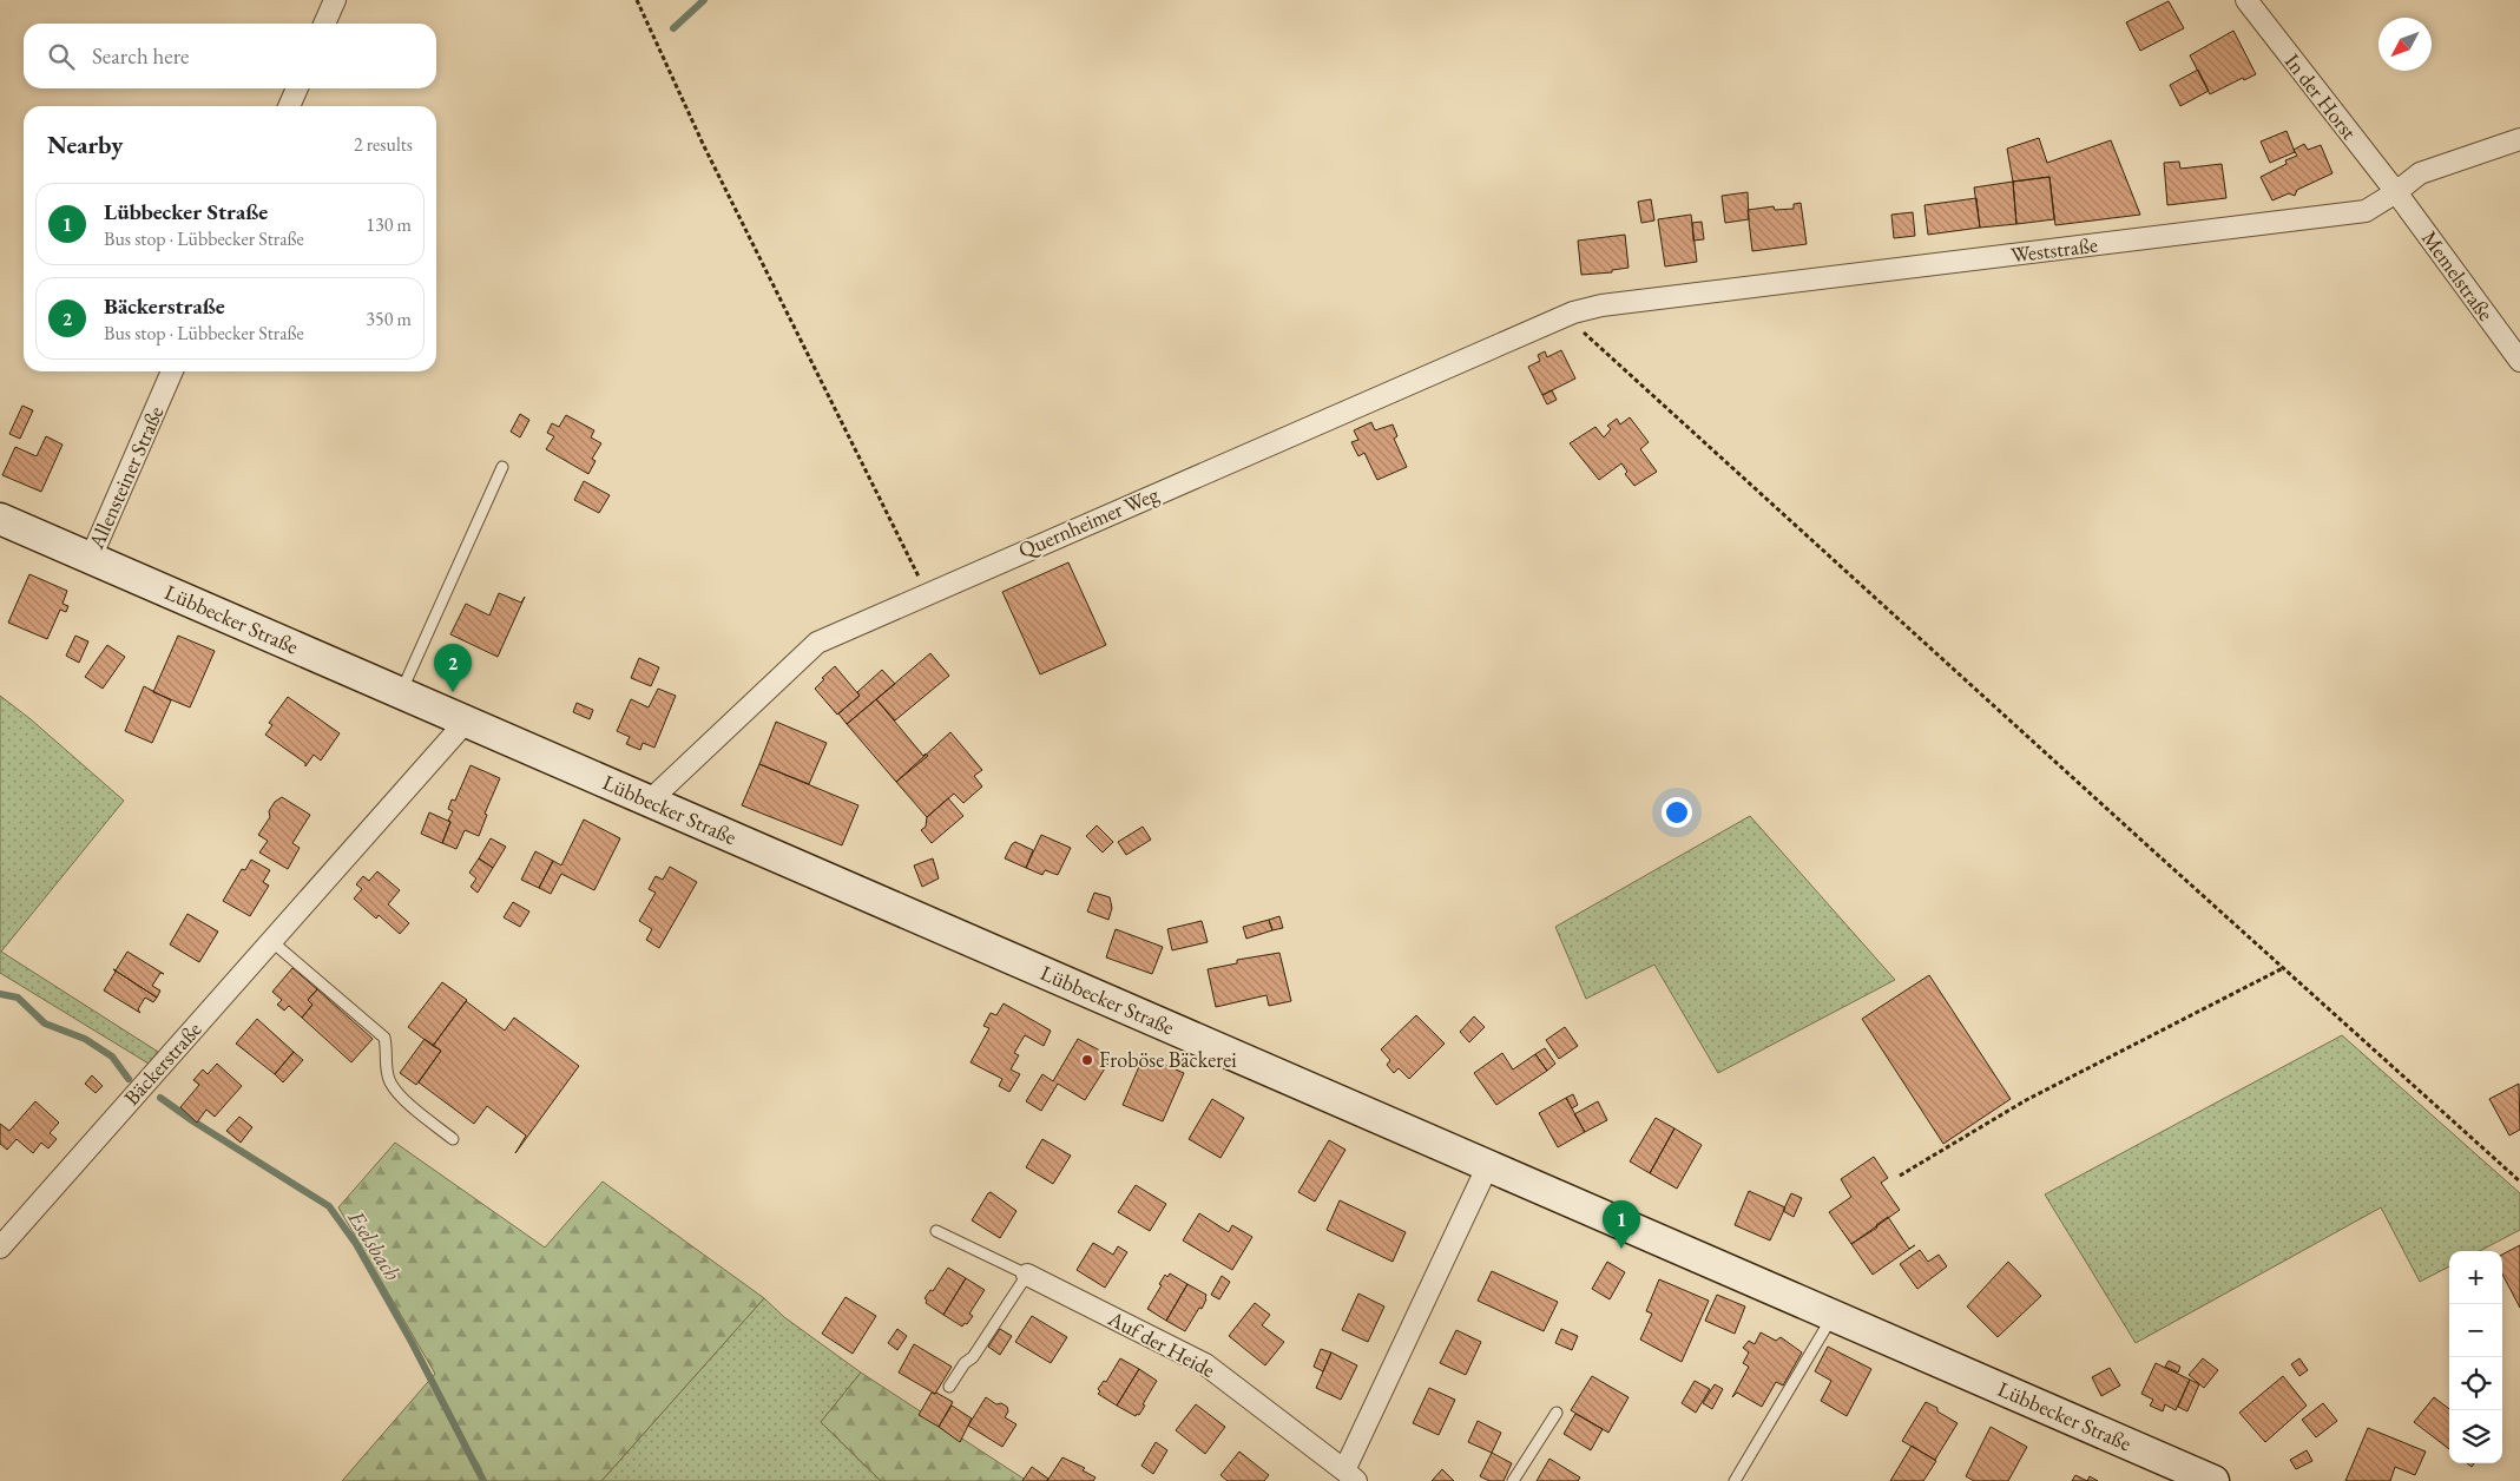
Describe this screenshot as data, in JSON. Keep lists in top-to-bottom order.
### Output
{
  "streets": {
    "main road": ["Lübbecker Straße"],
    "street": [
      "In der Horst",
      "Weststraße",
      "Memelstraße",
      "Allensteiner Straße",
      "Quernheimer Weg",
      "Bäckerstraße",
      "Auf der Heide"
    ]
  },
  "crossings": [
    ["In der Horst", "Weststraße"],
    ["In der Horst", "Memelstraße"],
    ["Weststraße", "Memelstraße"],
    ["Weststraße", "Quernheimer Weg"],
    ["Allensteiner Straße", "Lübbecker Straße"],
    ["Quernheimer Weg", "Lübbecker Straße"],
    ["Lübbecker Straße", "Bäckerstraße"],
    ["Lübbecker Straße", "Auf der Heide"]
  ],
  "water": ["Eselsbach"],
  "places": ["Froböse Bäckerei"],
  "north": "bottom left",
  "page": {
    "search": "Search here",
    "heading": ["Nearby", "2 results"],
    "list": [
      {
        "mark": "1",
        "name": "Lübbecker Straße",
        "note": "Bus stop · Lübbecker Straße",
        "value": "130 m"
      },
      {
        "mark": "2",
        "name": "Bäckerstraße",
        "note": "Bus stop · Lübbecker Straße",
        "value": "350 m"
      }
    ],
    "pins": ["2", "1"],
    "map_buttons": ["+", "−"]
  }
}
